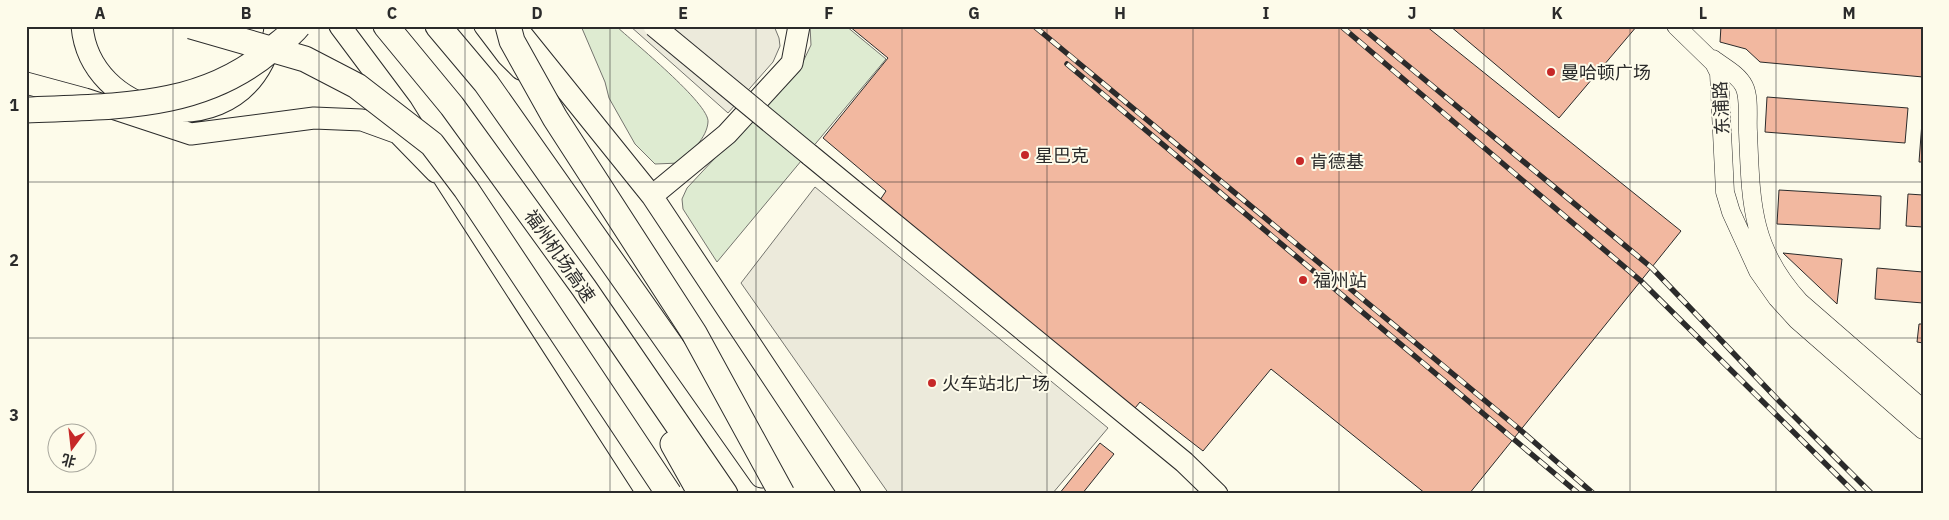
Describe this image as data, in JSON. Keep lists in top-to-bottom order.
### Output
{
  "streets": {
    "highway": ["福州机场高速"],
    "street": ["东浦路"]
  },
  "places": [
    "曼哈顿广场",
    "星巴克",
    "肯德基",
    "福州站",
    "火车站北广场"
  ],
  "north": "bottom",
  "grid": {
    "columns": [
      "A",
      "B",
      "C",
      "D",
      "E",
      "F",
      "G",
      "H",
      "I",
      "J",
      "K",
      "L",
      "M"
    ],
    "rows": ["1", "2", "3"]
  }
}
